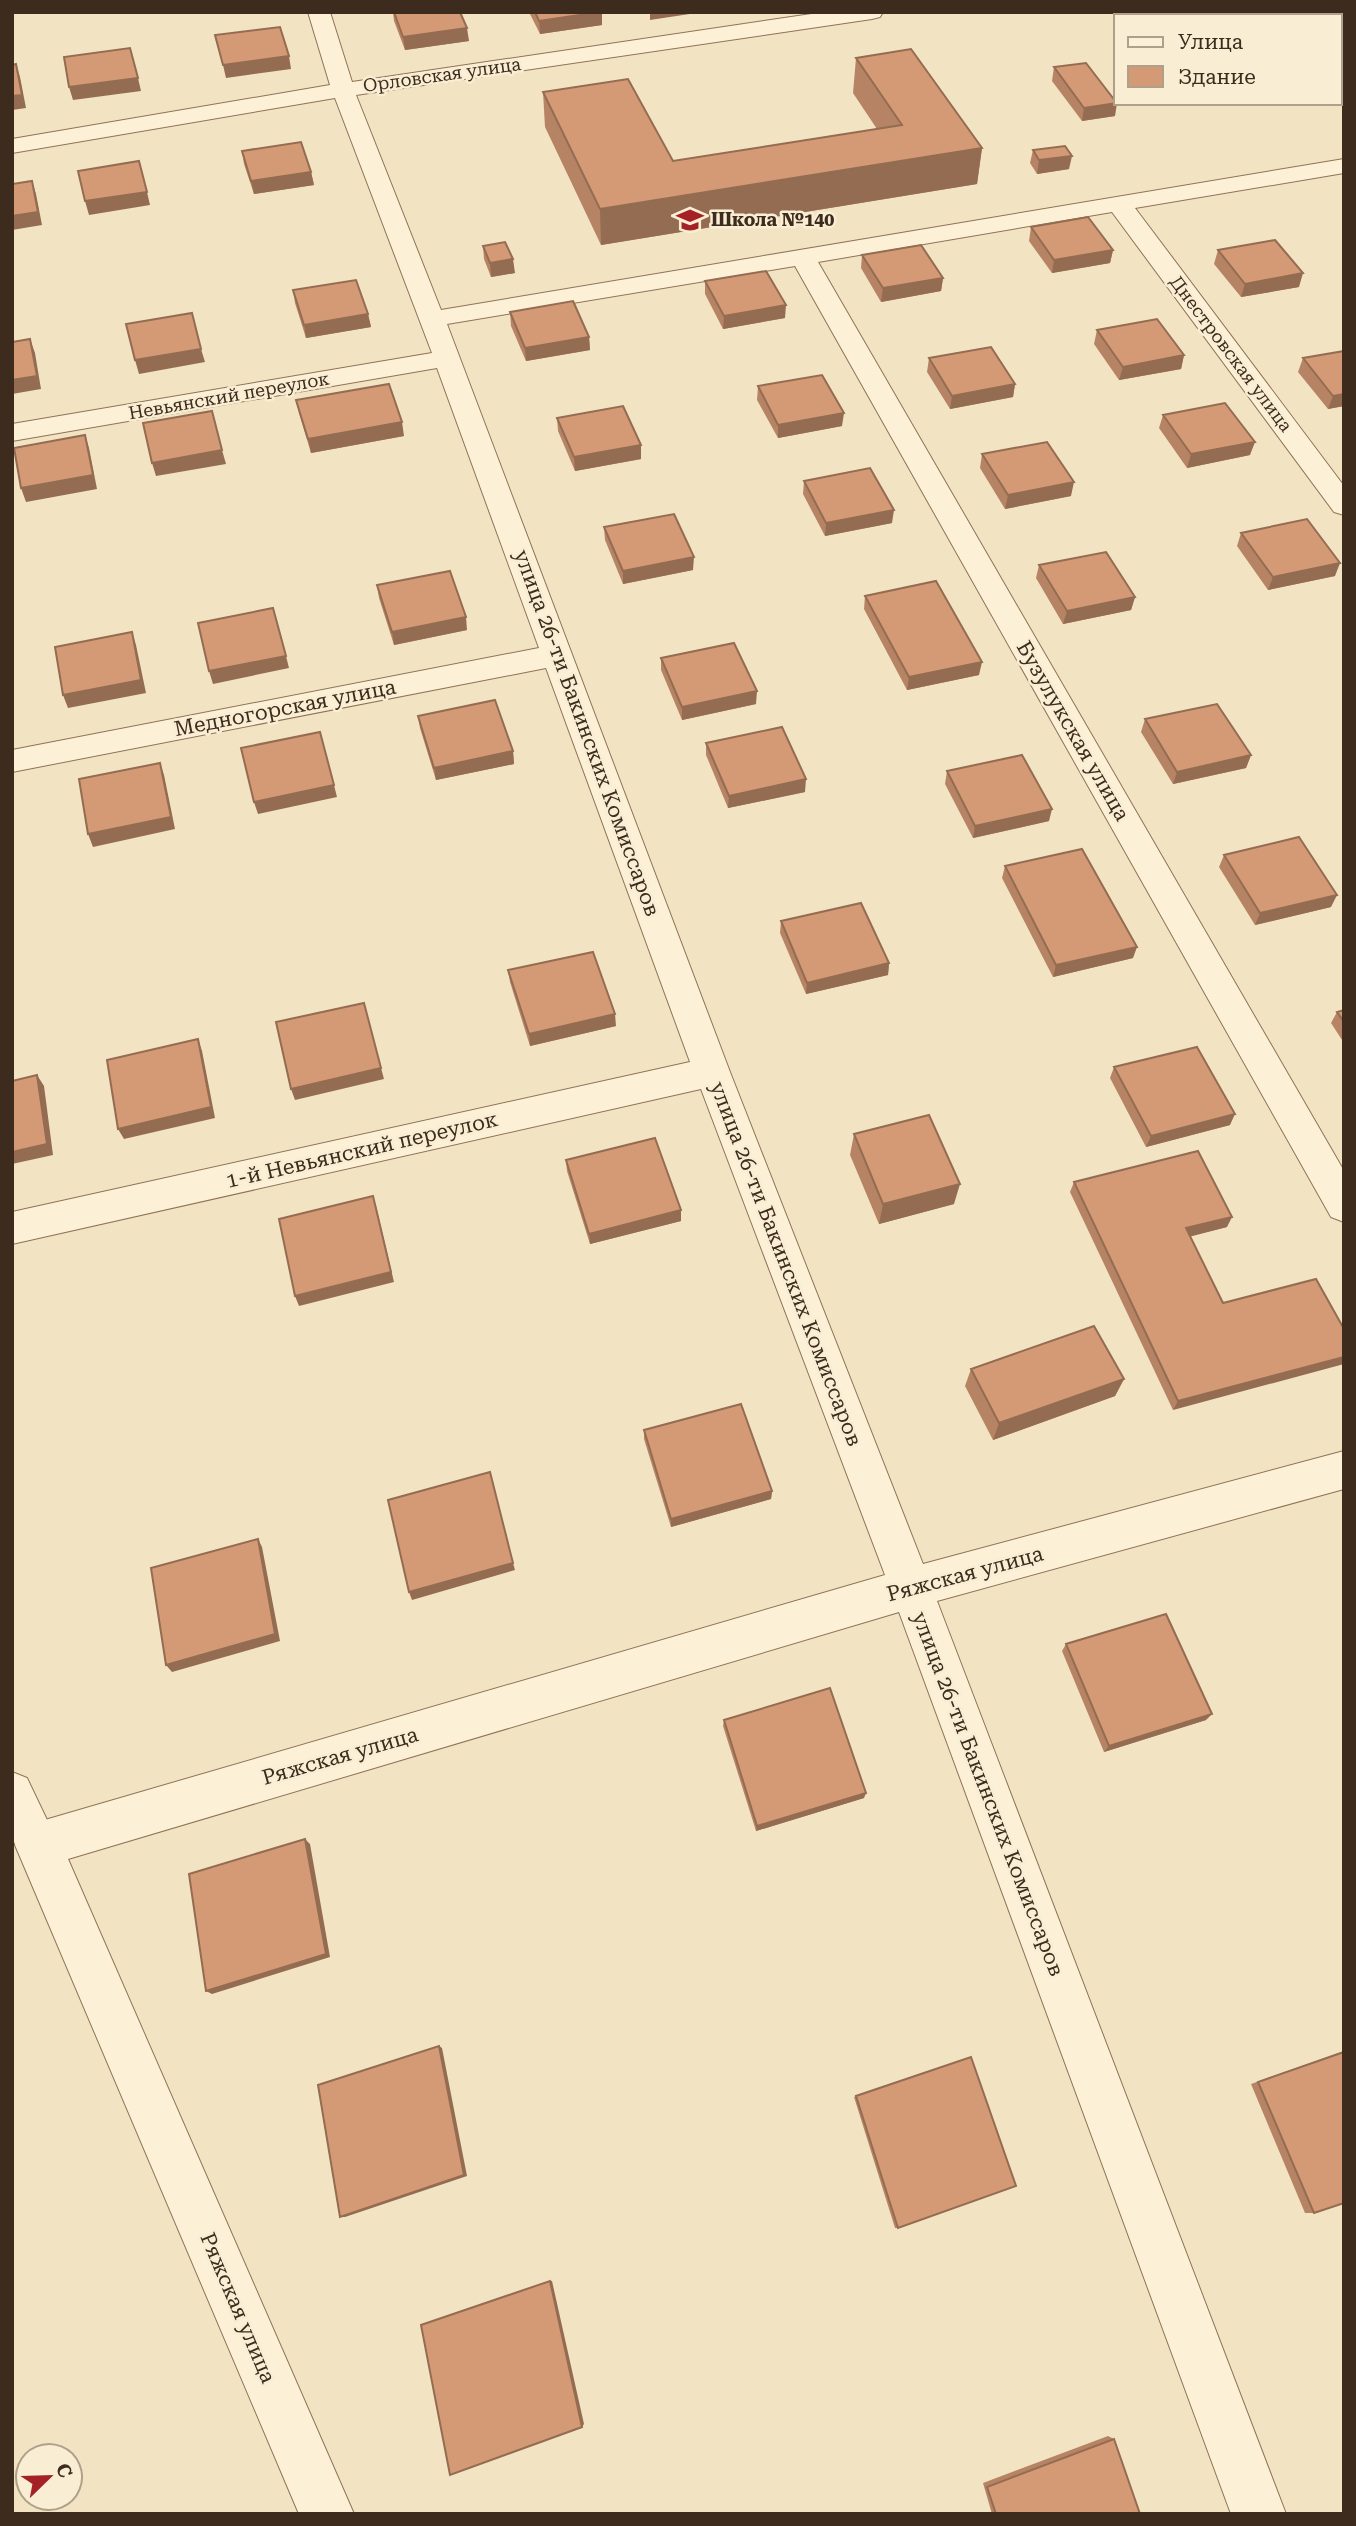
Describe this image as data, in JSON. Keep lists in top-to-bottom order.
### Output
{
  "streets": {
    "street": [
      "Орловская улица",
      "Днестровская улица",
      "Невьянский переулок",
      "Медногорская улица",
      "Бузулукская улица",
      "улица 26-ти Бакинских Комиссаров",
      "1-й Невьянский переулок",
      "Ряжская улица"
    ]
  },
  "crossings": [
    ["Орловская улица", "улица 26-ти Бакинских Комиссаров"],
    ["Невьянский переулок", "улица 26-ти Бакинских Комиссаров"],
    ["Медногорская улица", "улица 26-ти Бакинских Комиссаров"],
    ["улица 26-ти Бакинских Комиссаров", "1-й Невьянский переулок"],
    ["улица 26-ти Бакинских Комиссаров", "Ряжская улица"]
  ],
  "places": {
    "school or university": ["Школа №140"]
  },
  "legend": ["Улица", "Здание"],
  "north": "top right"
}
